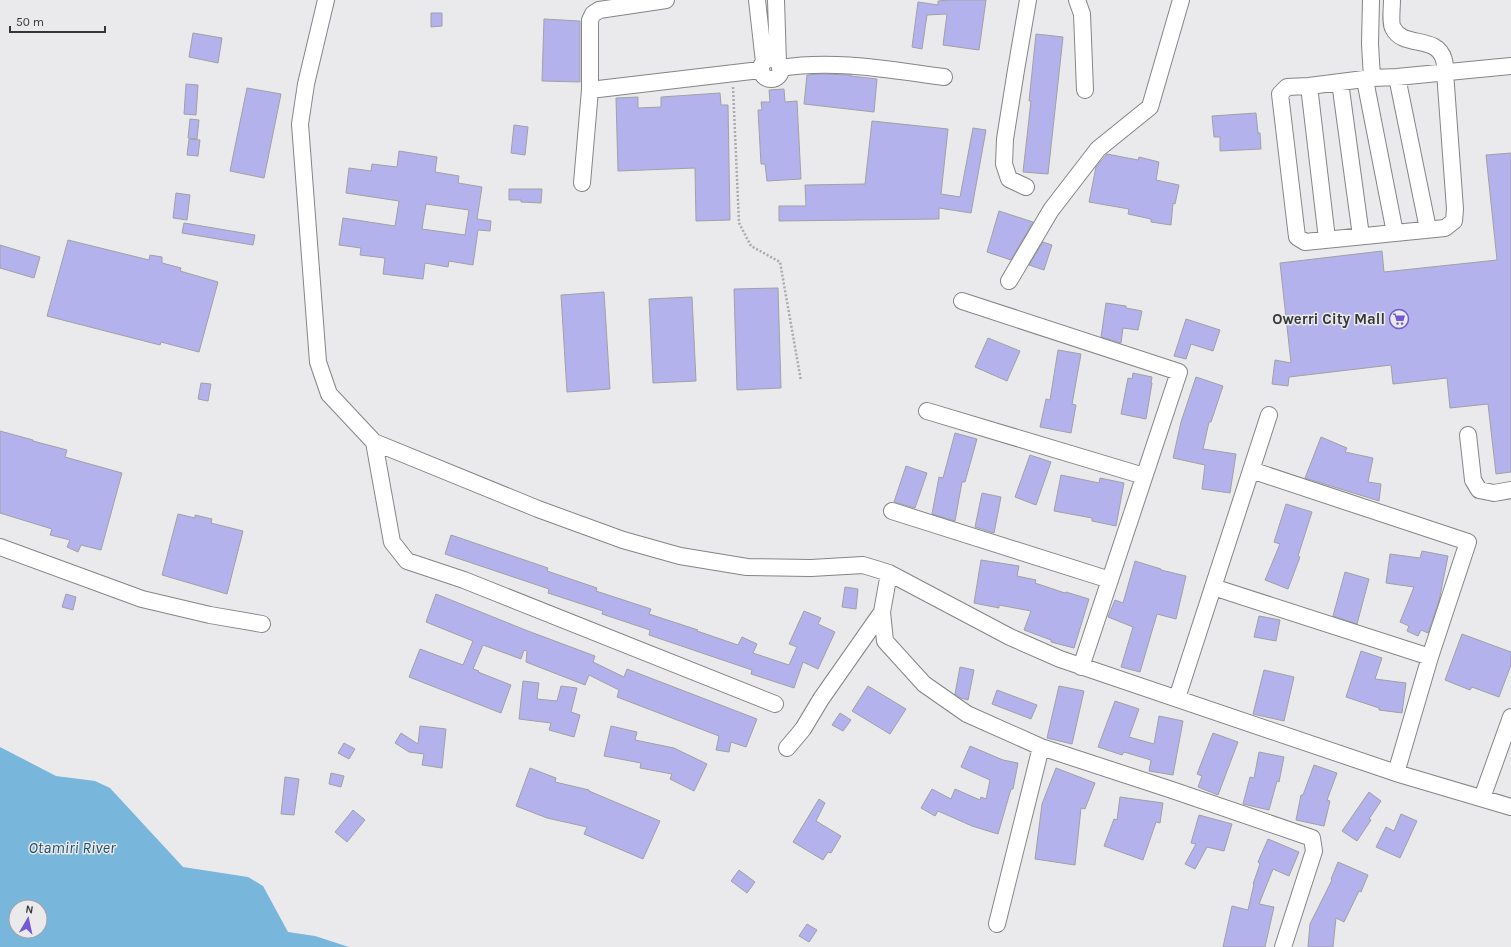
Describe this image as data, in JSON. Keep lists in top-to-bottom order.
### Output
{
  "water": ["Otamiri River"],
  "places": {
    "supermarket": ["Owerri City Mall"]
  },
  "scale_bar": "50 m",
  "north": "top"
}
